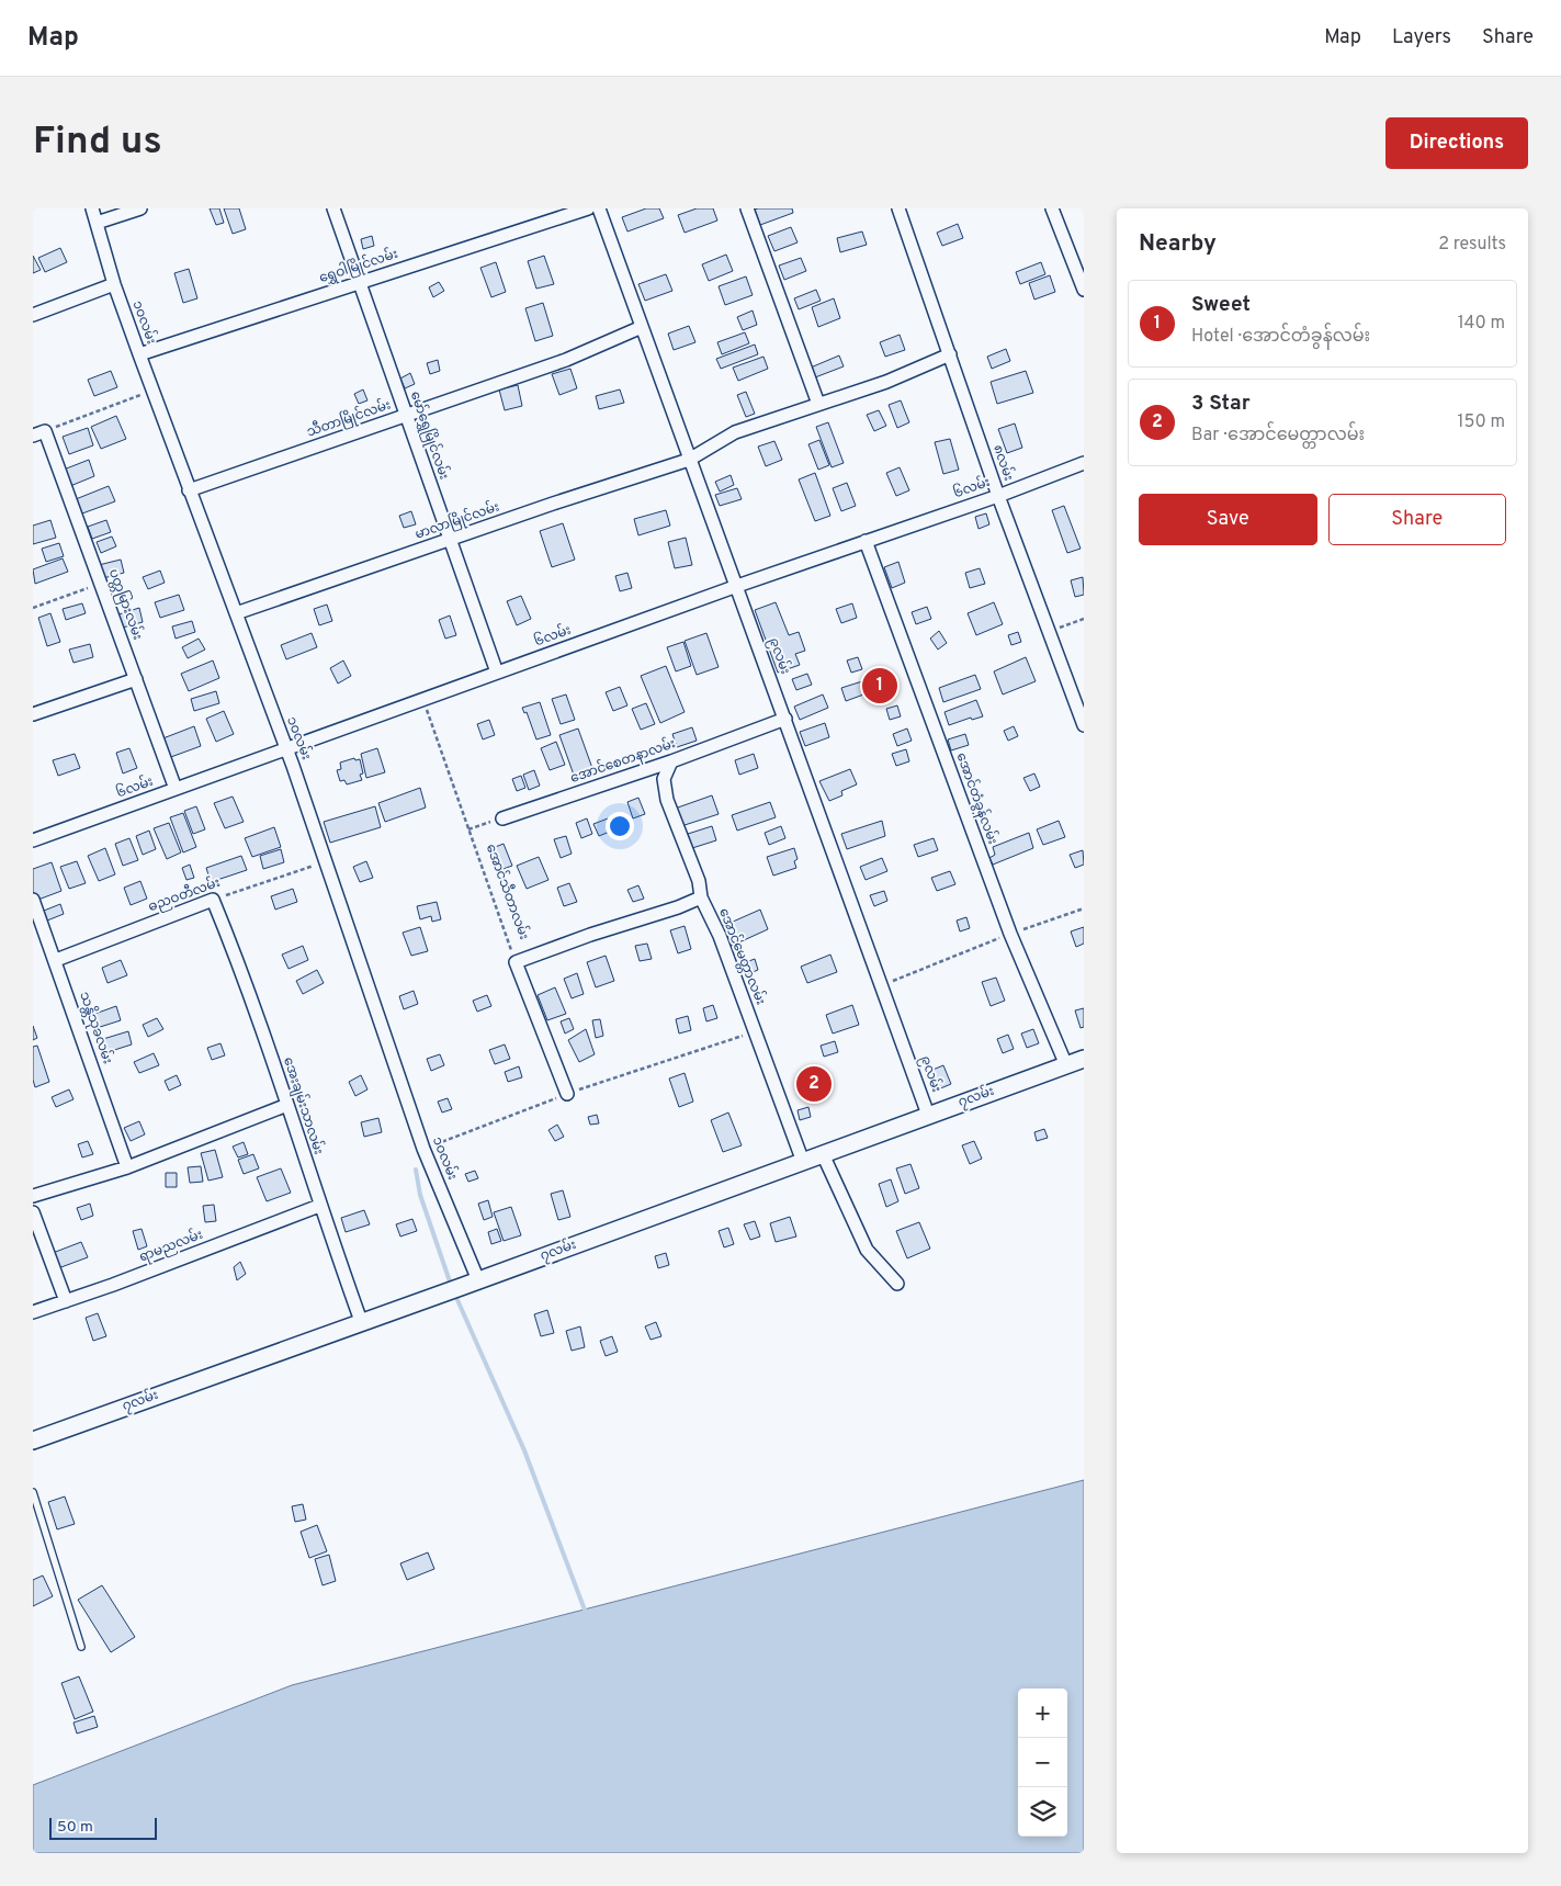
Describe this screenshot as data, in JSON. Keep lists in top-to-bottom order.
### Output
{
  "streets": {
    "street": [
      "ရွှေဝါမြိုင်လမ်း",
      "၁၀လမ်း",
      "သီတာမြိုင်လမ်း",
      "မော်ရွှေမြိုင်လမ်း",
      "၈လမ်း",
      "၆လမ်း",
      "မာလာမြိုင်လမ်း",
      "ပတ္တမြားလမ်း",
      "၉လမ်း",
      "အောင်စေတနာလမ်း",
      "အောင်တံခွန်လမ်း",
      "အောင်သီတာလမ်း",
      "ဓညဝတီလမ်း",
      "အောင်မေတ္တာလမ်း",
      "သန္တိသုခလမ်း",
      "၇လမ်း",
      "အေးချမ်းသာလမ်း",
      "ရာမညလမ်း"
    ]
  },
  "crossings": [
    ["ရွှေဝါမြိုင်လမ်း", "၁၀လမ်း"],
    ["ရွှေဝါမြိုင်လမ်း", "မော်ရွှေမြိုင်လမ်း"],
    ["၁၀လမ်း", "သီတာမြိုင်လမ်း"],
    ["၁၀လမ်း", "၆လမ်း"],
    ["၁၀လမ်း", "မာလာမြိုင်လမ်း"],
    ["၁၀လမ်း", "ဓညဝတီလမ်း"],
    ["၁၀လမ်း", "၇လမ်း"],
    ["သီတာမြိုင်လမ်း", "မော်ရွှေမြိုင်လမ်း"],
    ["သီတာမြိုင်လမ်း", "၉လမ်း"],
    ["မော်ရွှေမြိုင်လမ်း", "၆လမ်း"],
    ["မော်ရွှေမြိုင်လမ်း", "မာလာမြိုင်လမ်း"],
    ["၈လမ်း", "၆လမ်း"],
    ["၈လမ်း", "မာလာမြိုင်လမ်း"],
    ["၆လမ်း", "ပတ္တမြားလမ်း"],
    ["၆လမ်း", "၉လမ်း"],
    ["၆လမ်း", "အောင်တံခွန်လမ်း"],
    ["၆လမ်း", "အောင်သီတာလမ်း"],
    ["မာလာမြိုင်လမ်း", "၉လမ်း"],
    ["၉လမ်း", "အောင်စေတနာလမ်း"],
    ["၉လမ်း", "၇လမ်း"],
    ["အောင်စေတနာလမ်း", "အောင်မေတ္တာလမ်း"],
    ["အောင်တံခွန်လမ်း", "၇လမ်း"],
    ["ဓညဝတီလမ်း", "သန္တိသုခလမ်း"],
    ["ဓညဝတီလမ်း", "အေးချမ်းသာလမ်း"],
    ["အောင်မေတ္တာလမ်း", "၇လမ်း"],
    ["၇လမ်း", "အေးချမ်းသာလမ်း"],
    ["အေးချမ်းသာလမ်း", "ရာမညလမ်း"]
  ],
  "scale_bar": "50 m",
  "page": {
    "header": "Map",
    "nav": ["Map", "Layers", "Share"],
    "buttons": [
      "Directions",
      ["Save", "Share"]
    ],
    "title": "Find us",
    "heading": ["Nearby", "2 results"],
    "list": [
      {
        "mark": "1",
        "name": "Sweet",
        "note": "Hotel · အောင်တံခွန်လမ်း",
        "value": "140 m"
      },
      {
        "mark": "2",
        "name": "3 Star",
        "note": "Bar · အောင်မေတ္တာလမ်း",
        "value": "150 m"
      }
    ],
    "pins": ["1", "2"],
    "map_buttons": ["+", "−"],
    "scale": "50 m"
  }
}
